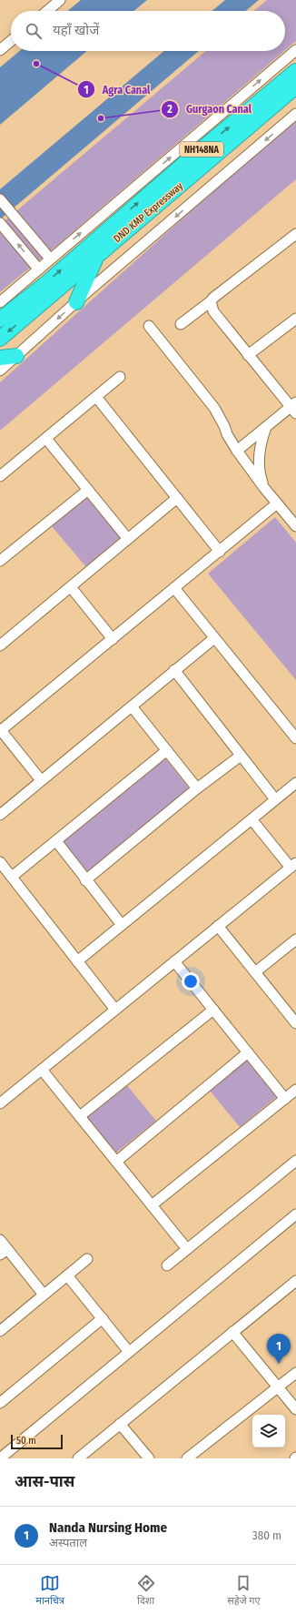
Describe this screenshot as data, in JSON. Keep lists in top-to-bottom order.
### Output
{
  "streets": {
    "highway": ["NH148NA", "DND KMP Expressway"]
  },
  "places": ["Agra Canal", "Gurgaon Canal"],
  "scale_bar": "50 m",
  "page": {
    "search": "यहाँ खोजें",
    "pins": "1",
    "scale": "50 m",
    "heading": "आस-पास",
    "list": [
      {
        "mark": "1",
        "name": "Nanda Nursing Home",
        "note": "अस्पताल",
        "value": "380 m"
      }
    ],
    "nav": ["मानचित्र", "दिशा", "सहेजे गए"]
  }
}
